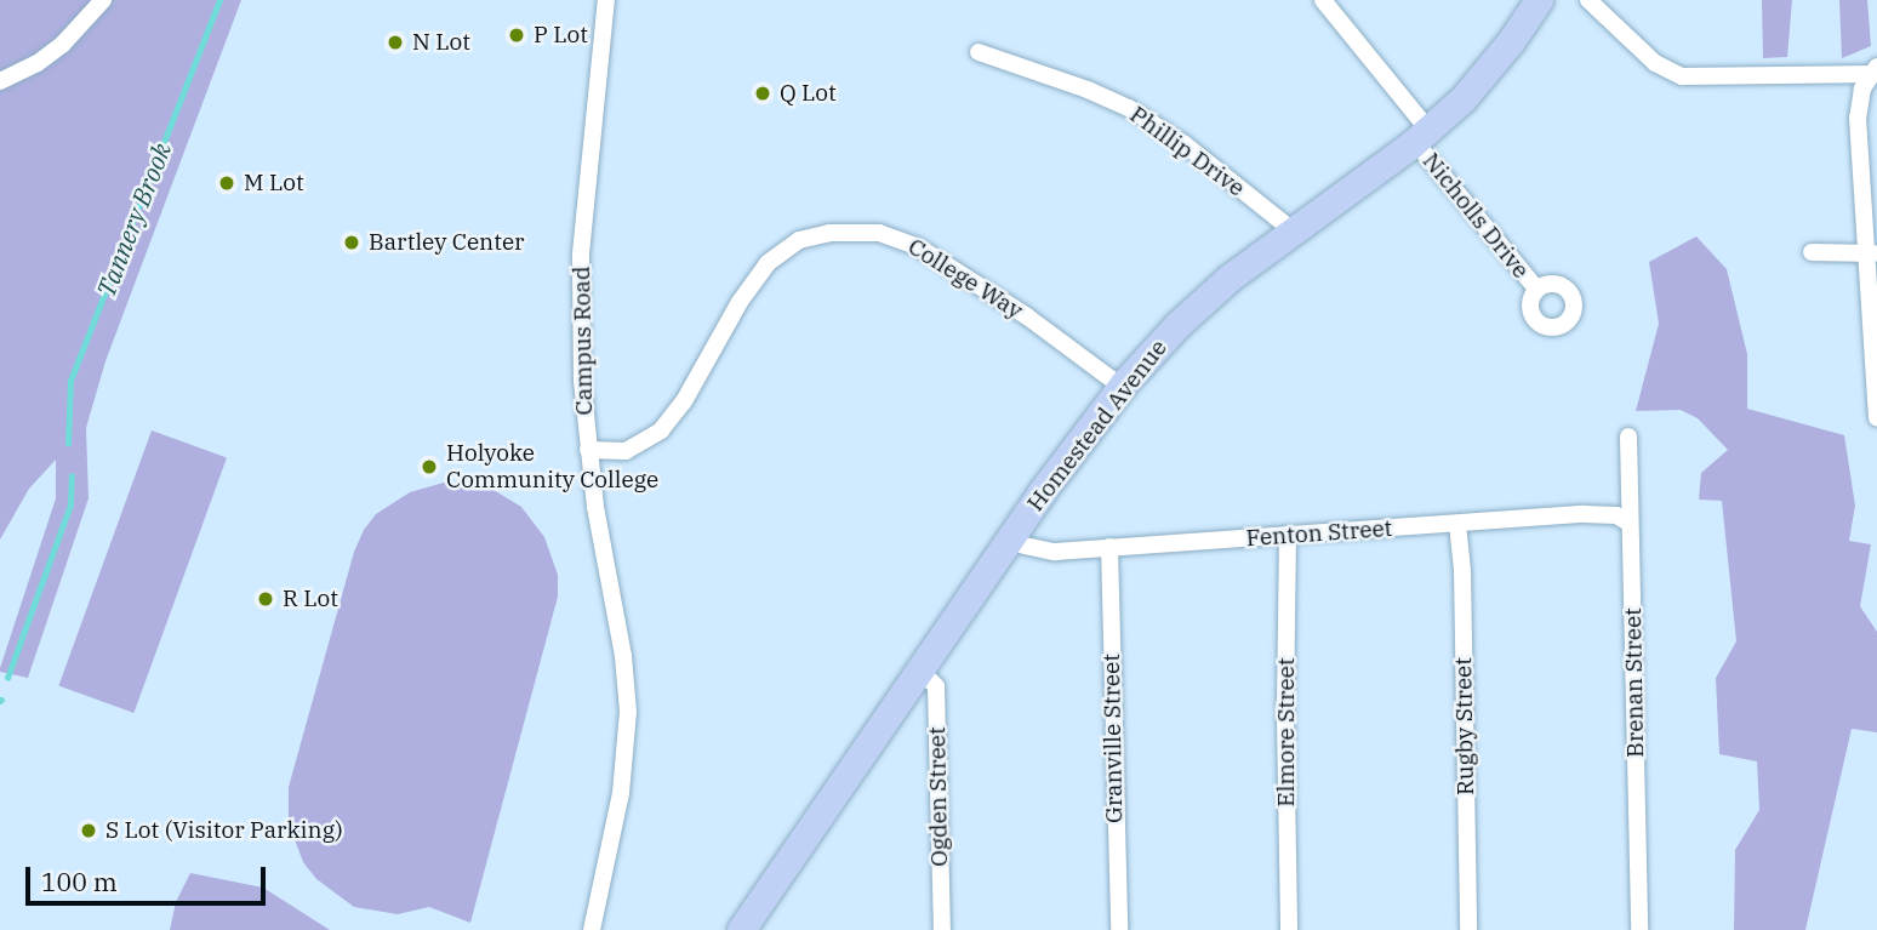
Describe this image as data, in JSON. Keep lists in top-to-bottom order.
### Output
{
  "streets": {
    "main road": ["Homestead Avenue"],
    "street": [
      "Phillip Drive",
      "Nicholls Drive",
      "College Way",
      "Campus Road",
      "Fenton Street",
      "Brenan Street",
      "Rugby Street",
      "Elmore Street",
      "Granville Street",
      "Ogden Street"
    ]
  },
  "crossings": [
    ["Phillip Drive", "Homestead Avenue"],
    ["Nicholls Drive", "Homestead Avenue"],
    ["College Way", "Campus Road"],
    ["College Way", "Homestead Avenue"],
    ["Homestead Avenue", "Fenton Street"],
    ["Homestead Avenue", "Ogden Street"],
    ["Fenton Street", "Brenan Street"],
    ["Fenton Street", "Rugby Street"],
    ["Fenton Street", "Elmore Street"],
    ["Fenton Street", "Granville Street"]
  ],
  "water": ["Tannery Brook"],
  "places": [
    "P Lot",
    "N Lot",
    "Q Lot",
    "M Lot",
    "Bartley Center",
    "Holyoke Community College",
    "R Lot",
    "S Lot (Visitor Parking)"
  ],
  "scale_bar": "100 m"
}
